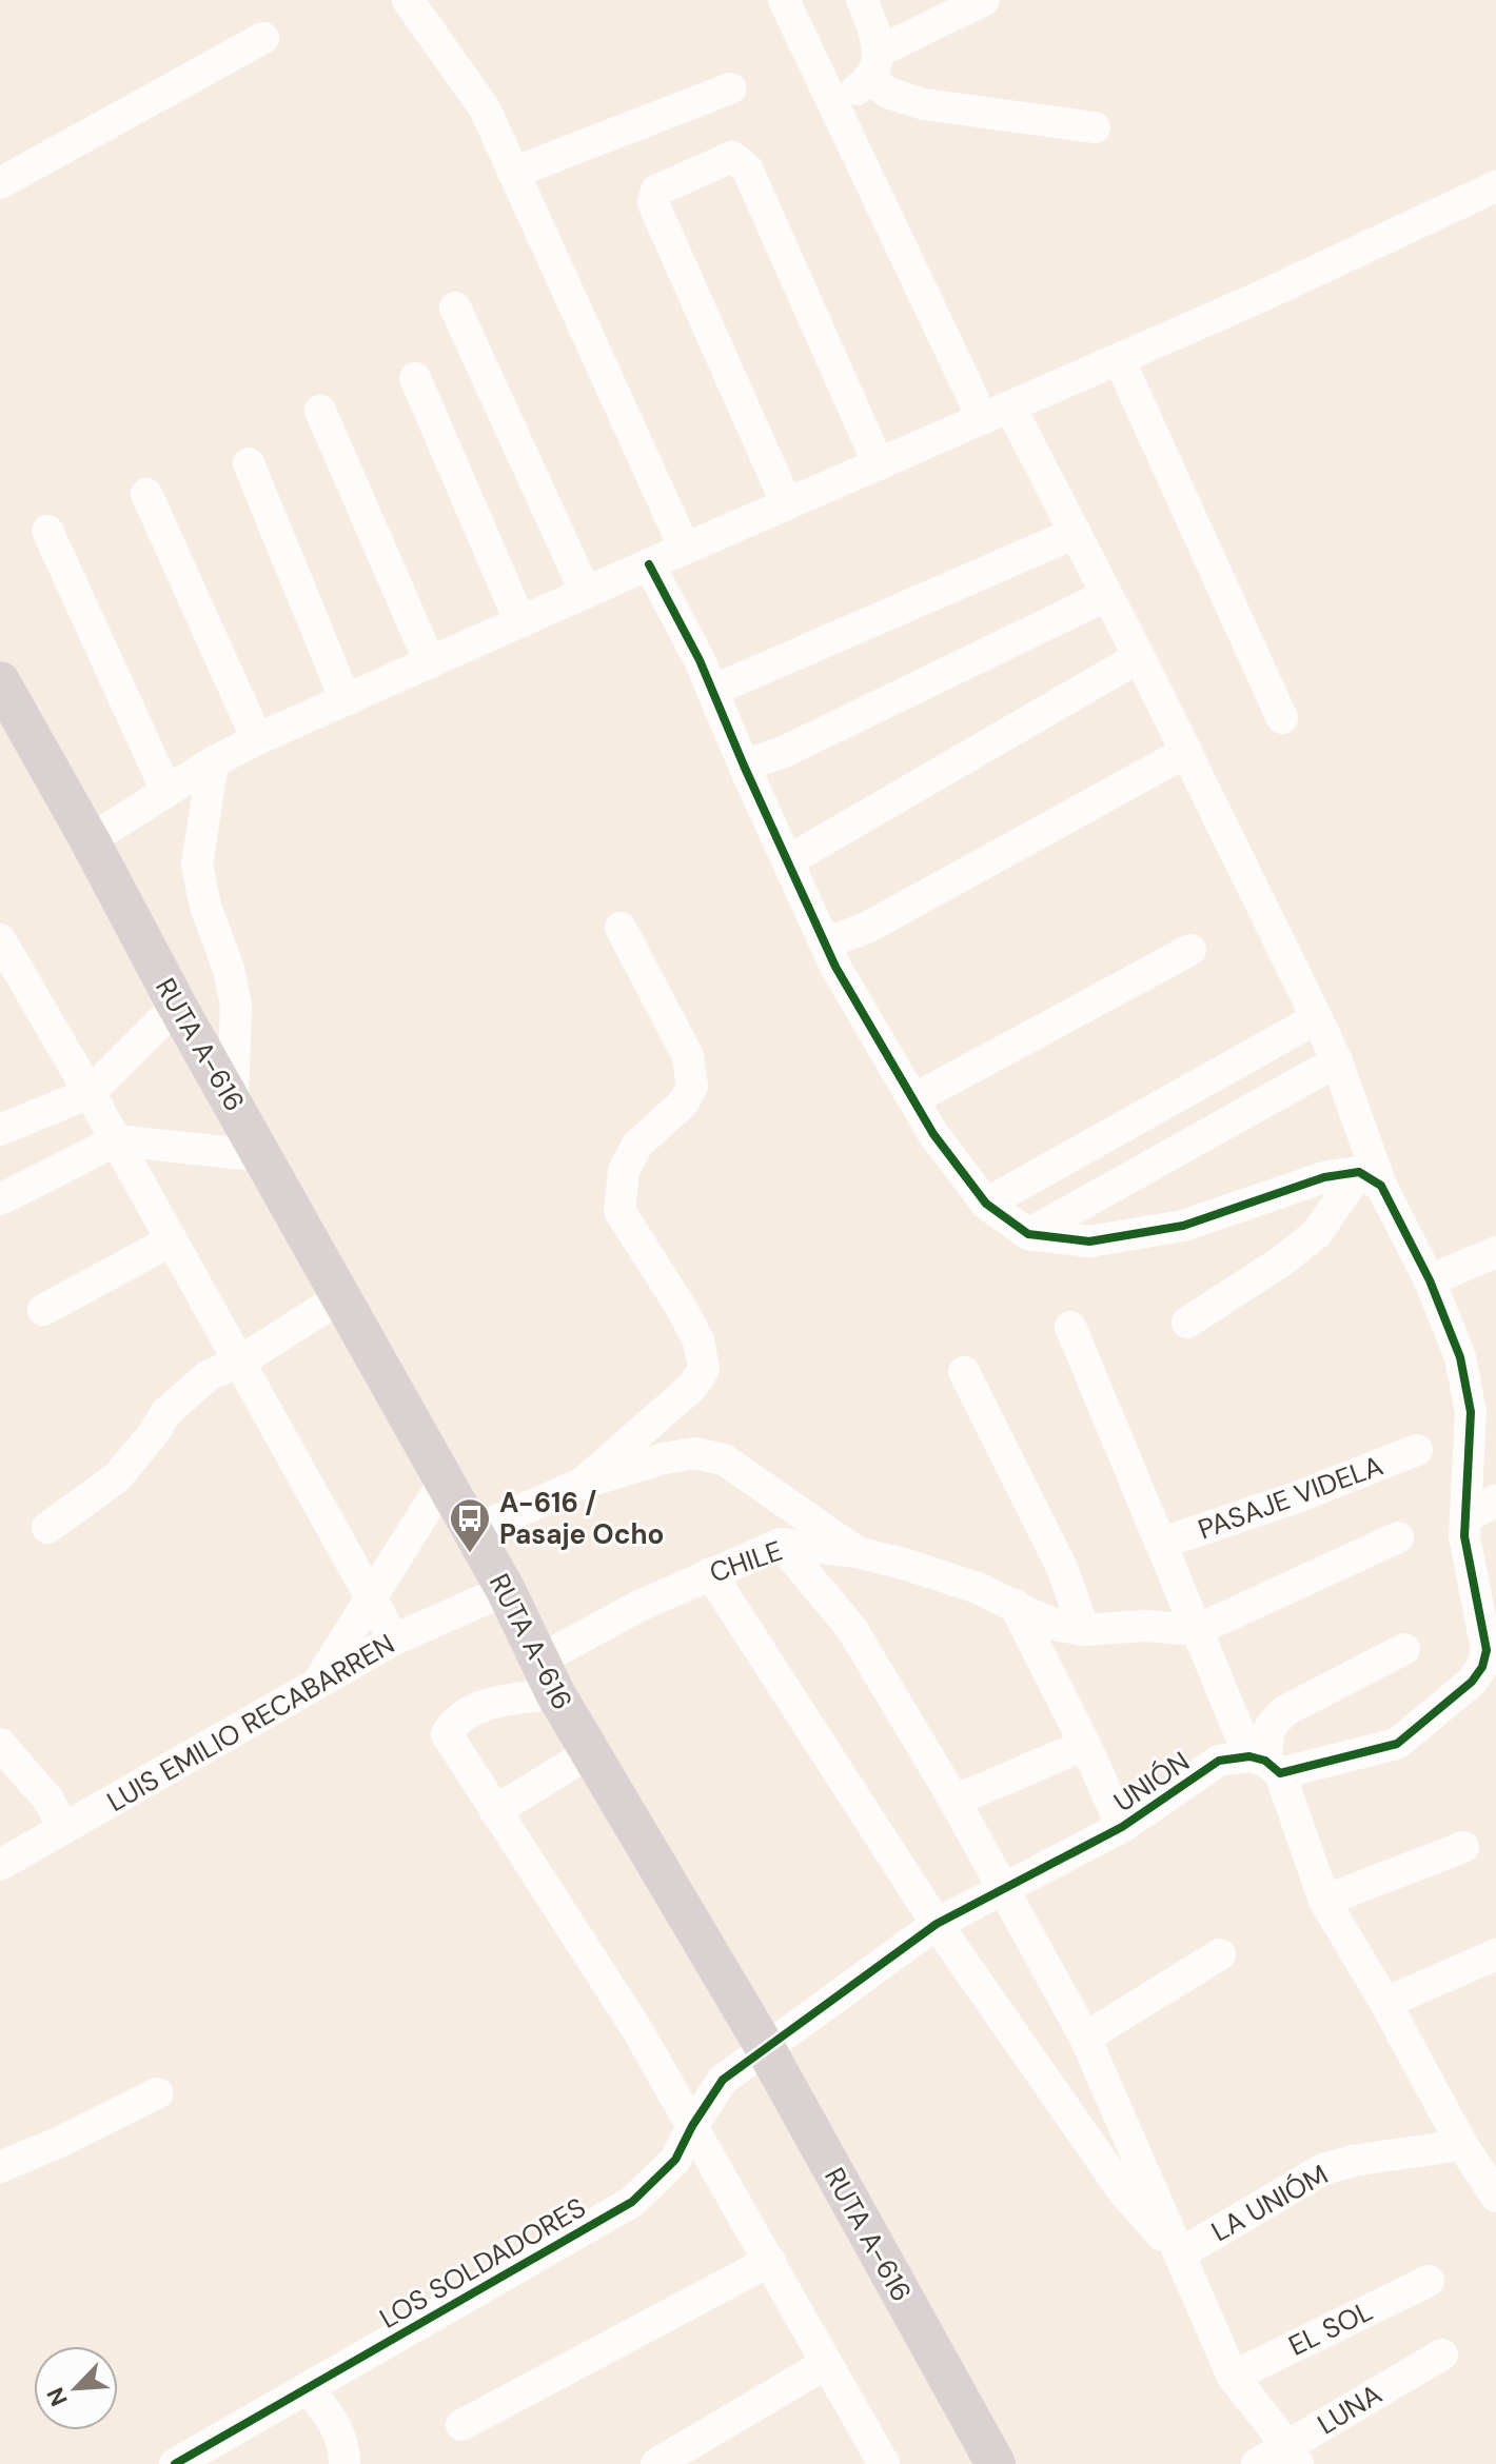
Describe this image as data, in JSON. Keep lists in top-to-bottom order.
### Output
{
  "streets": {
    "main road": ["RUTA A-616"],
    "street": [
      "PASAJE VIDELA",
      "CHILE",
      "LUIS EMILIO RECABARREN",
      "UNIÓN",
      "LA UNIÓM",
      "LOS SOLDADORES",
      "EL SOL",
      "LUNA"
    ]
  },
  "crossings": [
    ["RUTA A-616", "CHILE"],
    ["RUTA A-616", "LUIS EMILIO RECABARREN"],
    ["RUTA A-616", "UNIÓN"],
    ["RUTA A-616", "LOS SOLDADORES"],
    ["UNIÓN", "LOS SOLDADORES"]
  ],
  "places": {
    "bus stop": ["A-616 / Pasaje Ocho"]
  },
  "north": "bottom left"
}
